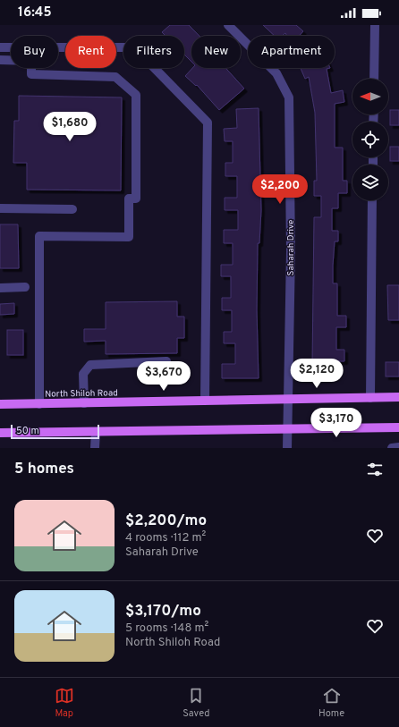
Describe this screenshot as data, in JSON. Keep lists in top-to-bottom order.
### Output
{
  "streets": {
    "main road": ["North Shiloh Road"],
    "street": ["Saharah Drive"]
  },
  "crossings": [
    ["Saharah Drive", "North Shiloh Road"]
  ],
  "scale_bar": "50 m",
  "north": "left",
  "page": {
    "status": "16:45",
    "chip": [
      "Buy",
      "Rent",
      "Filters",
      "New",
      "Apartment"
    ],
    "price": [
      "$1,680",
      "$2,200",
      "$2,120",
      "$3,670",
      "$3,170"
    ],
    "scale": "50 m",
    "heading": "5 homes",
    "list": [
      {
        "name": "$2,200/mo",
        "note": "4 rooms · 112 m² · Saharah Drive"
      },
      {
        "name": "$3,170/mo",
        "note": "5 rooms · 148 m² · North Shiloh Road"
      }
    ],
    "tabs": ["Map", "Saved", "Home"]
  }
}
